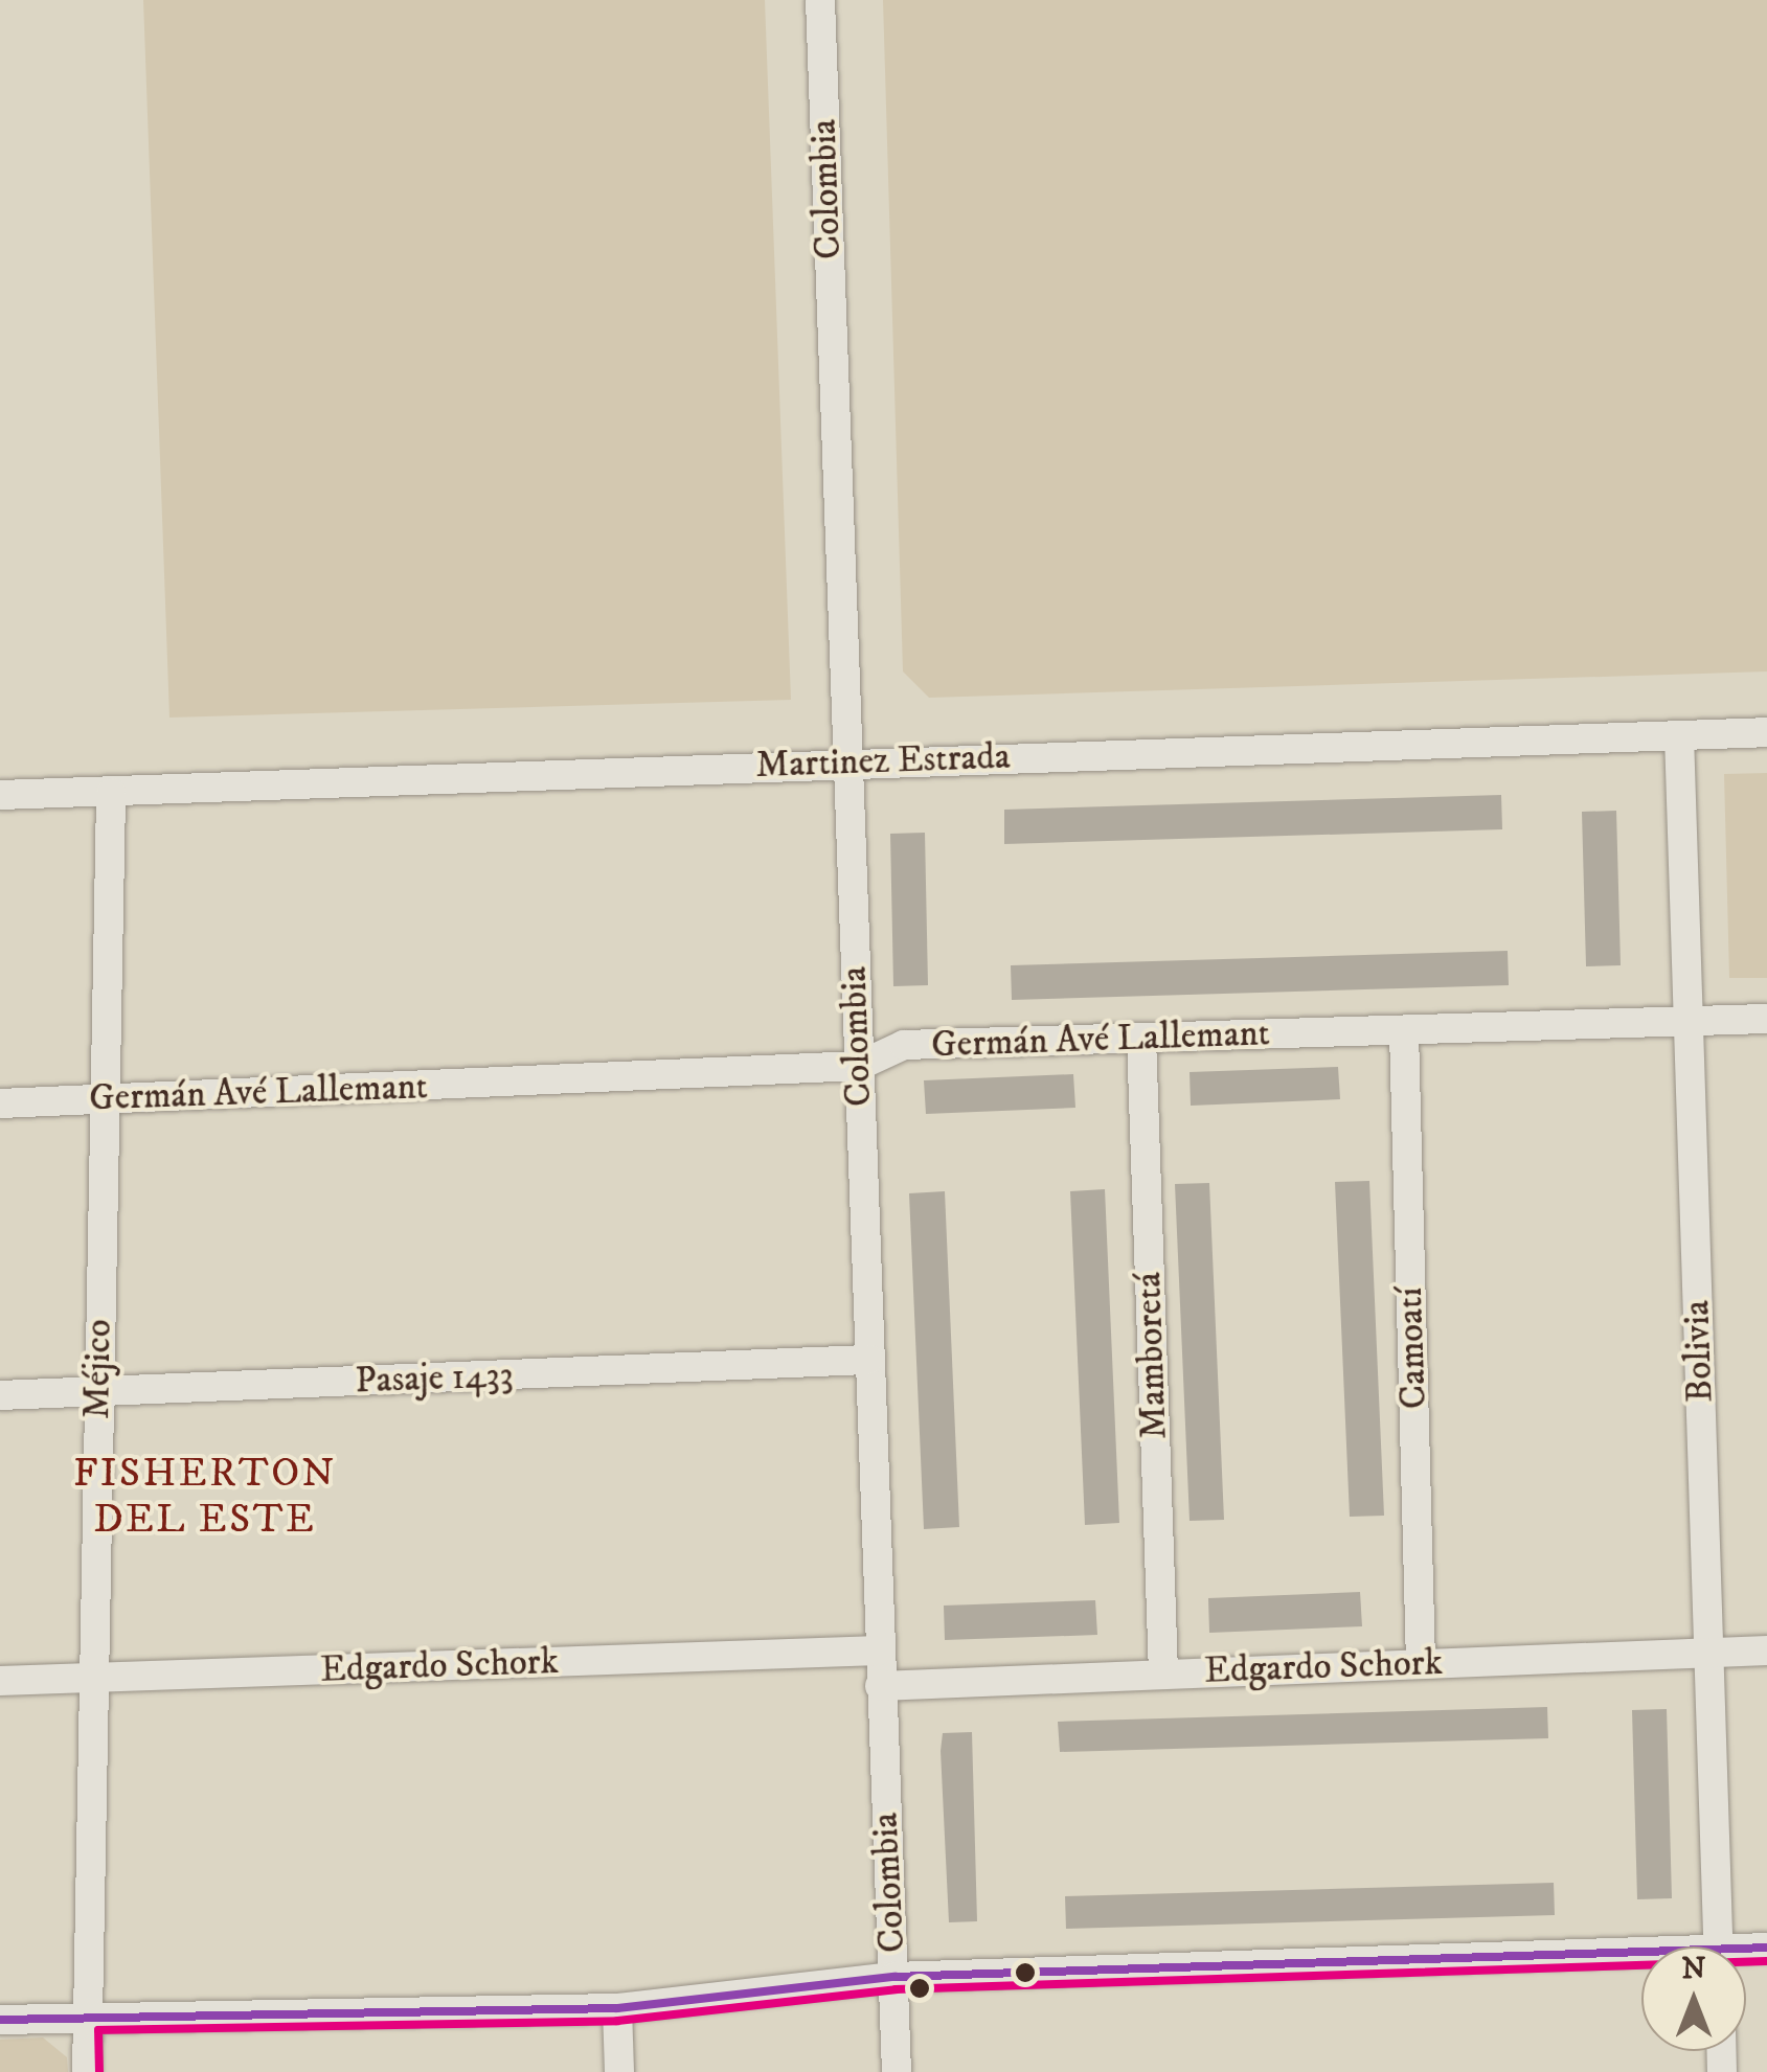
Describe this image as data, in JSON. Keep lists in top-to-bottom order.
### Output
{
  "streets": {
    "street": [
      "Colombia",
      "Martinez Estrada",
      "Germán Avé Lallemant",
      "Camoatí",
      "Bolivia",
      "Mamboretá",
      "Méjico",
      "Pasaje 1433",
      "Edgardo Schork"
    ]
  },
  "crossings": [
    ["Colombia", "Martinez Estrada"],
    ["Colombia", "Germán Avé Lallemant"],
    ["Colombia", "Pasaje 1433"],
    ["Colombia", "Edgardo Schork"],
    ["Martinez Estrada", "Bolivia"],
    ["Martinez Estrada", "Méjico"],
    ["Germán Avé Lallemant", "Camoatí"],
    ["Germán Avé Lallemant", "Bolivia"],
    ["Germán Avé Lallemant", "Mamboretá"],
    ["Germán Avé Lallemant", "Méjico"],
    ["Camoatí", "Edgardo Schork"],
    ["Bolivia", "Edgardo Schork"],
    ["Mamboretá", "Edgardo Schork"],
    ["Méjico", "Pasaje 1433"],
    ["Méjico", "Edgardo Schork"]
  ],
  "districts": ["FISHERTON DEL ESTE"],
  "north": "top"
}
